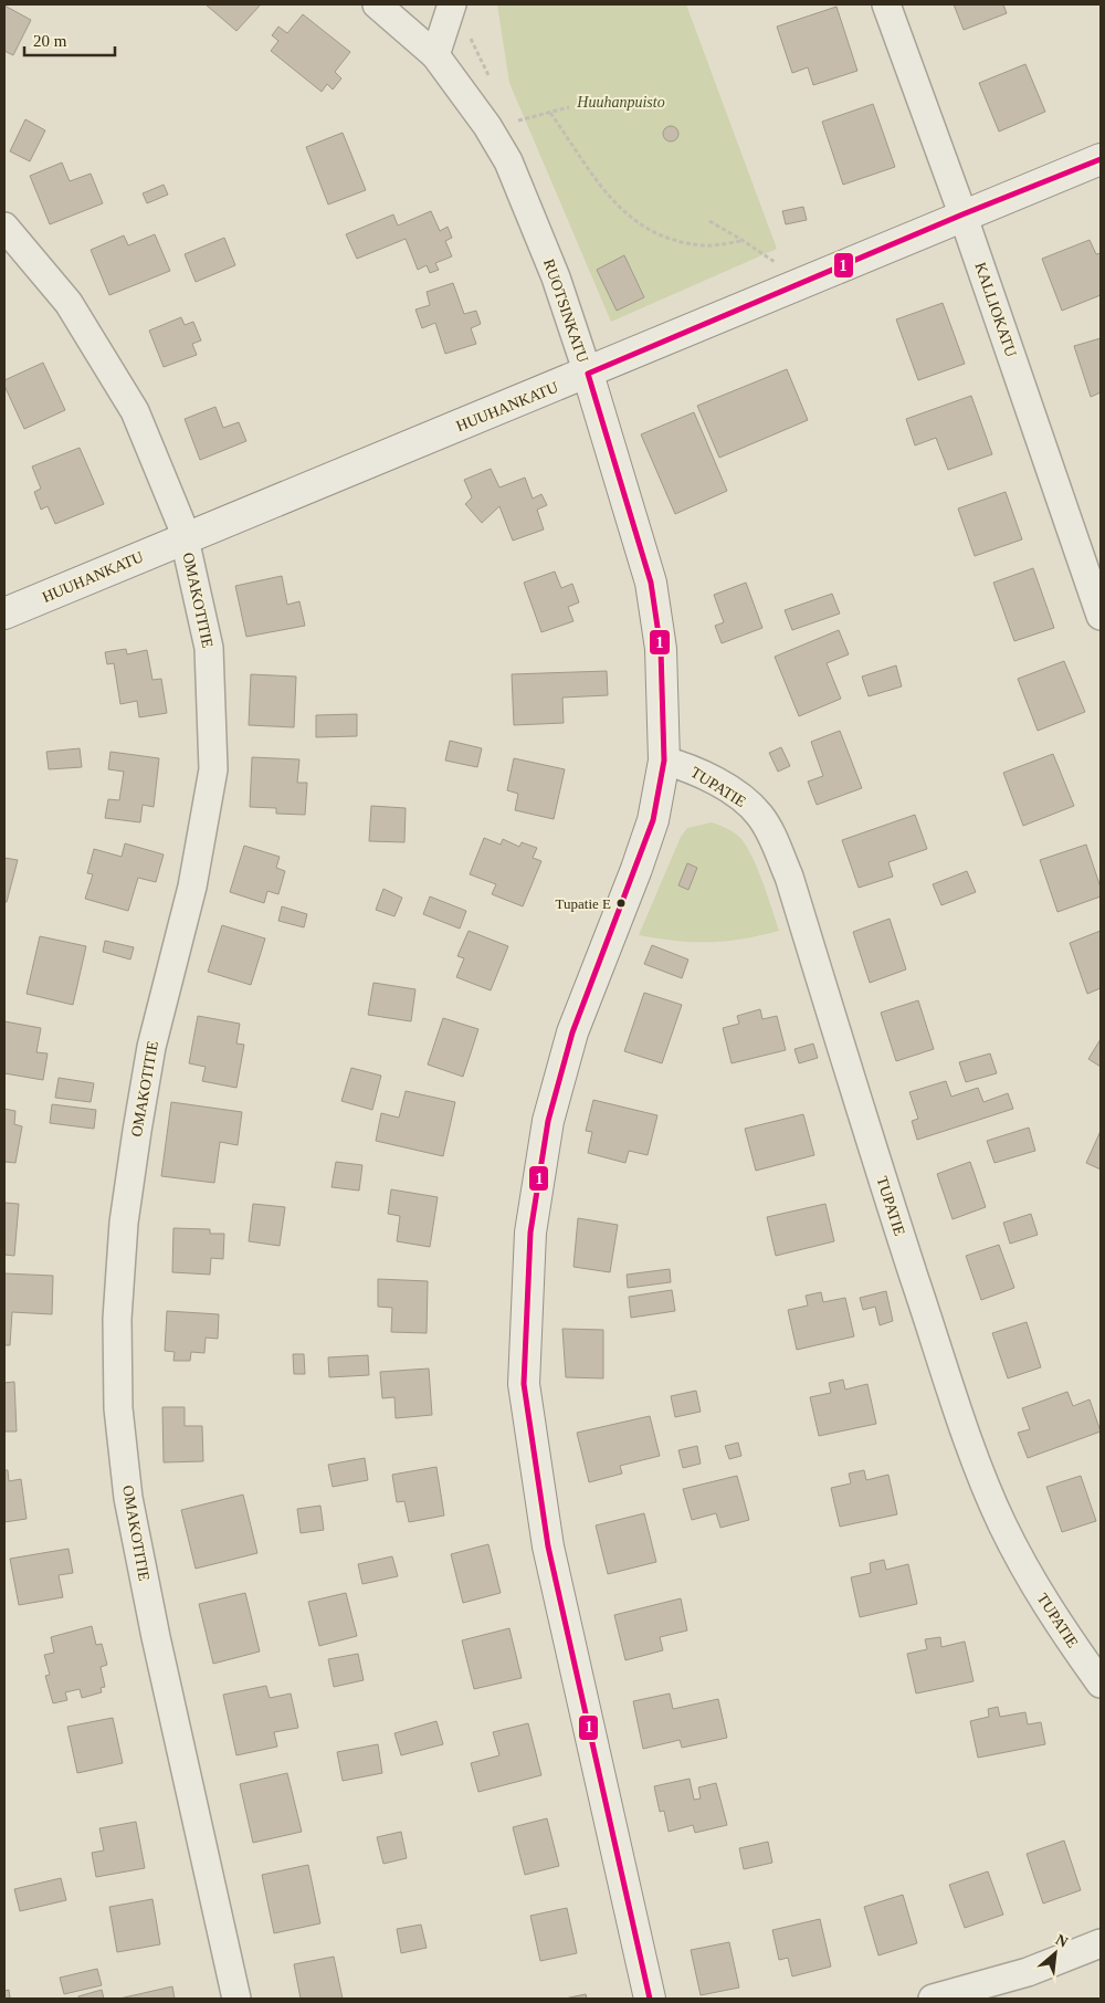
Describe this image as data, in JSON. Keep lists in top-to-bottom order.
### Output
{
  "streets": {
    "street": [
      "KALLIOKATU",
      "RUOTSINKATU",
      "HUUHANKATU",
      "OMAKOTITIE",
      "TUPATIE"
    ]
  },
  "crossings": [
    ["KALLIOKATU", "HUUHANKATU"],
    ["RUOTSINKATU", "HUUHANKATU"],
    ["RUOTSINKATU", "TUPATIE"],
    ["HUUHANKATU", "OMAKOTITIE"]
  ],
  "parks": ["Huuhanpuisto"],
  "places": ["Tupatie E"],
  "lines": ["transit line 1"],
  "scale_bar": "20 m",
  "north": "top right"
}
